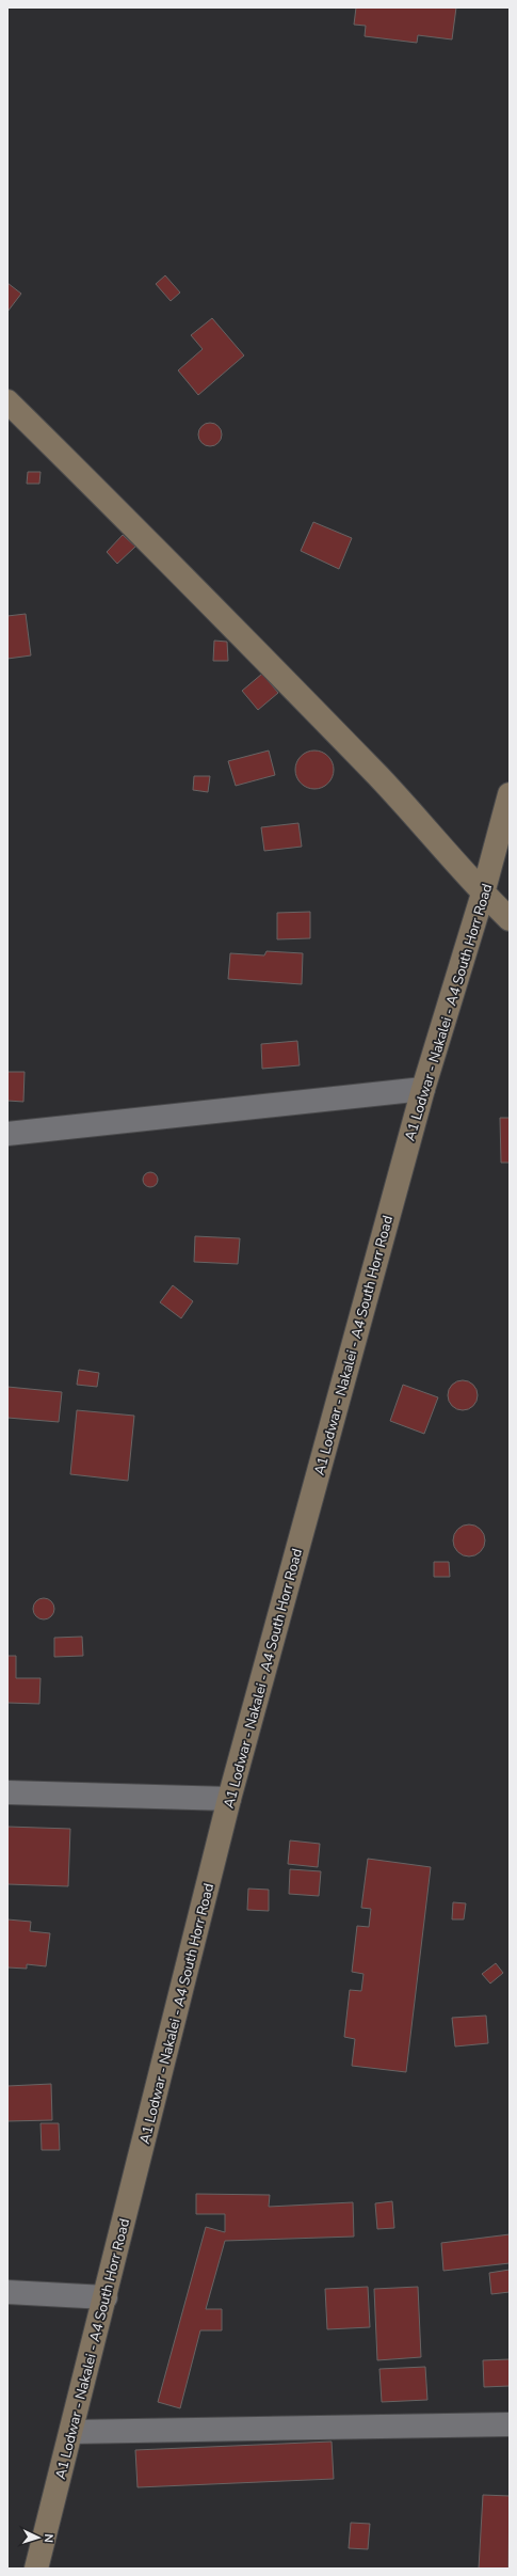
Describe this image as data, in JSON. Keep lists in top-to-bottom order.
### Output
{
  "streets": {
    "main road": ["A1 Lodwar - Nakalei - A4 South Horr Road"]
  },
  "north": "right"
}
